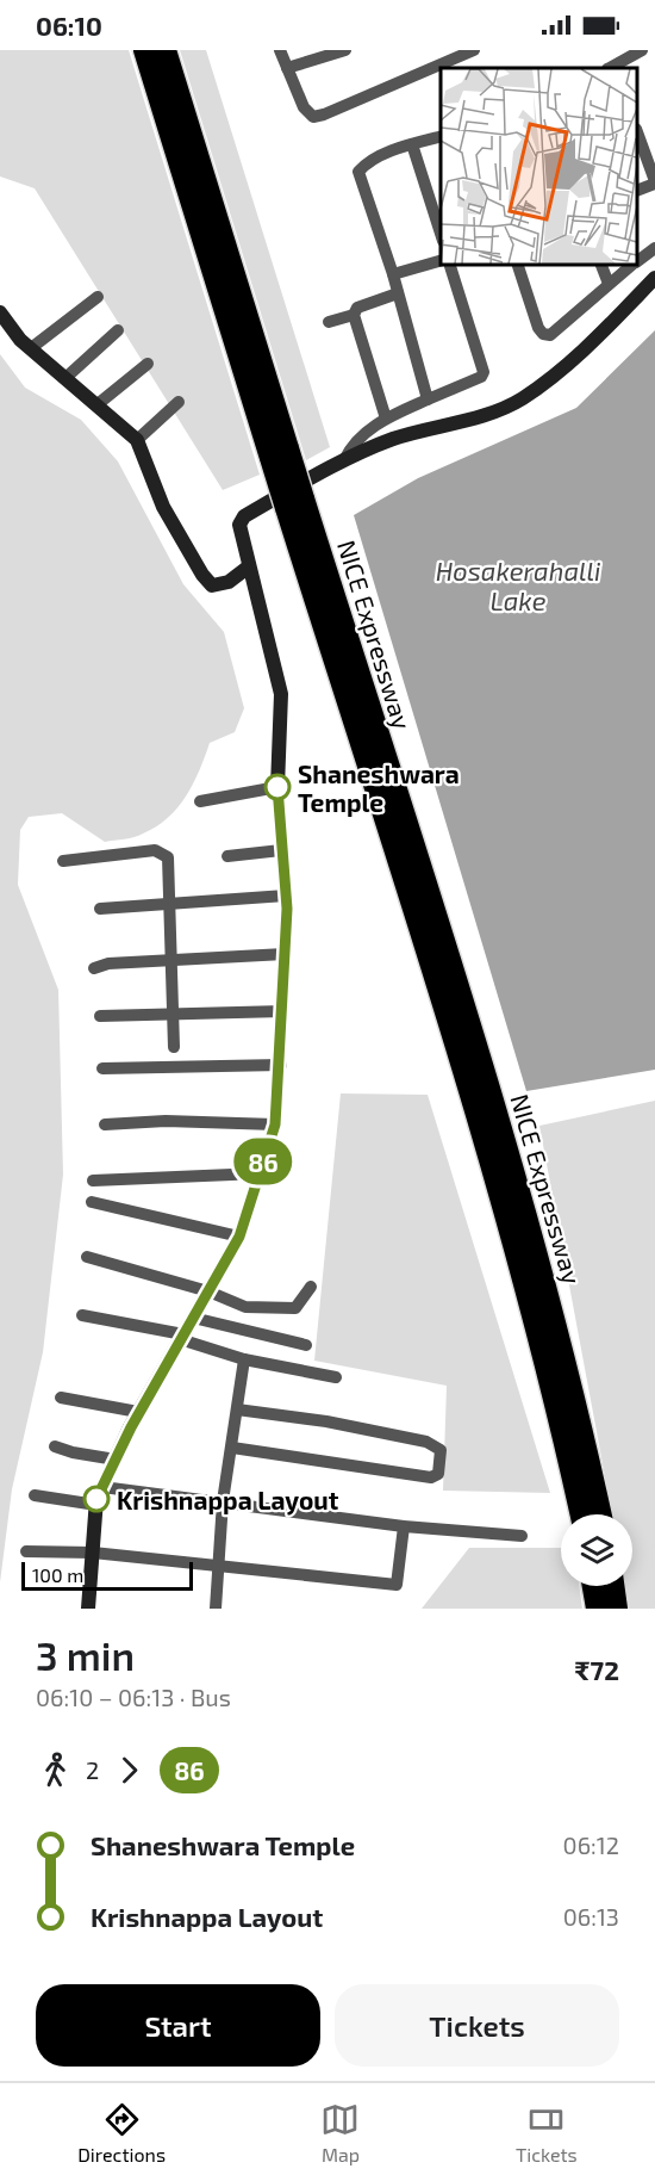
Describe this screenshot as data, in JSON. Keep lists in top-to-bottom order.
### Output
{
  "streets": {
    "highway": ["NICE Expressway"]
  },
  "water": ["Hosakerahalli Lake"],
  "places": ["Shaneshwara Temple", "Krishnappa Layout"],
  "lines": ["bus line 86"],
  "scale_bar": "100 m",
  "page": {
    "status": "06:10",
    "on_map": "86",
    "scale": "100 m",
    "heading": ["3 min", "06:10 – 06:13 · Bus", "₹72"],
    "legs": ["2", "86"],
    "list": [
      {
        "name": "Shaneshwara Temple",
        "value": "06:12"
      },
      {
        "name": "Krishnappa Layout",
        "value": "06:13"
      }
    ],
    "buttons": ["Start", "Tickets"],
    "tabs": ["Directions", "Map", "Tickets"]
  }
}
